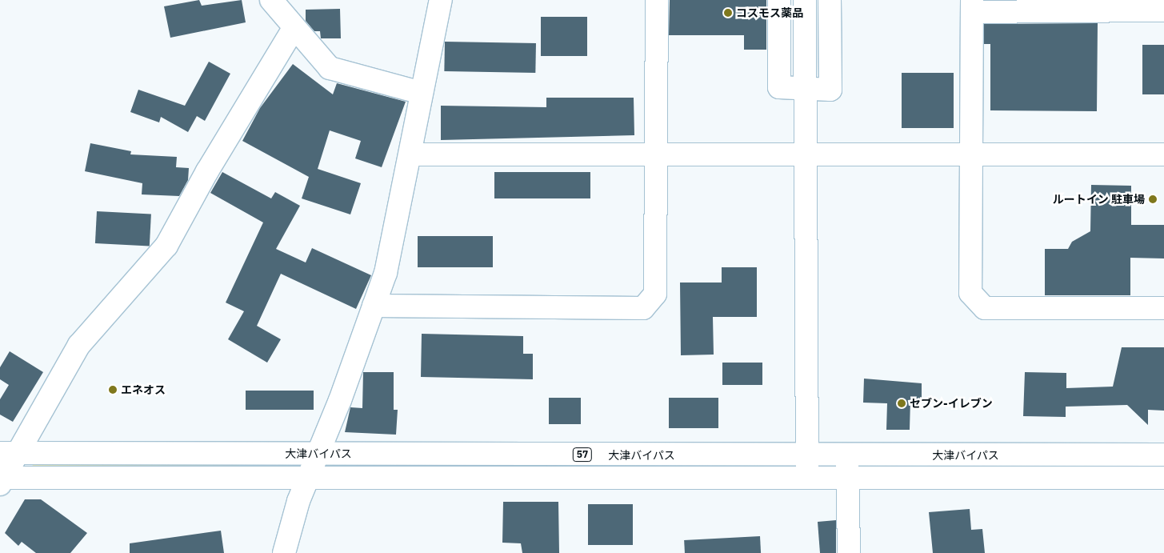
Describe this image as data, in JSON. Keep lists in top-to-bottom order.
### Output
{
  "streets": {
    "main road": ["大津バイパス", "57"]
  },
  "places": [
    "コスモス薬品",
    "ルートイン 駐車場",
    "エネオス",
    "セブン-イレブン"
  ]
}
